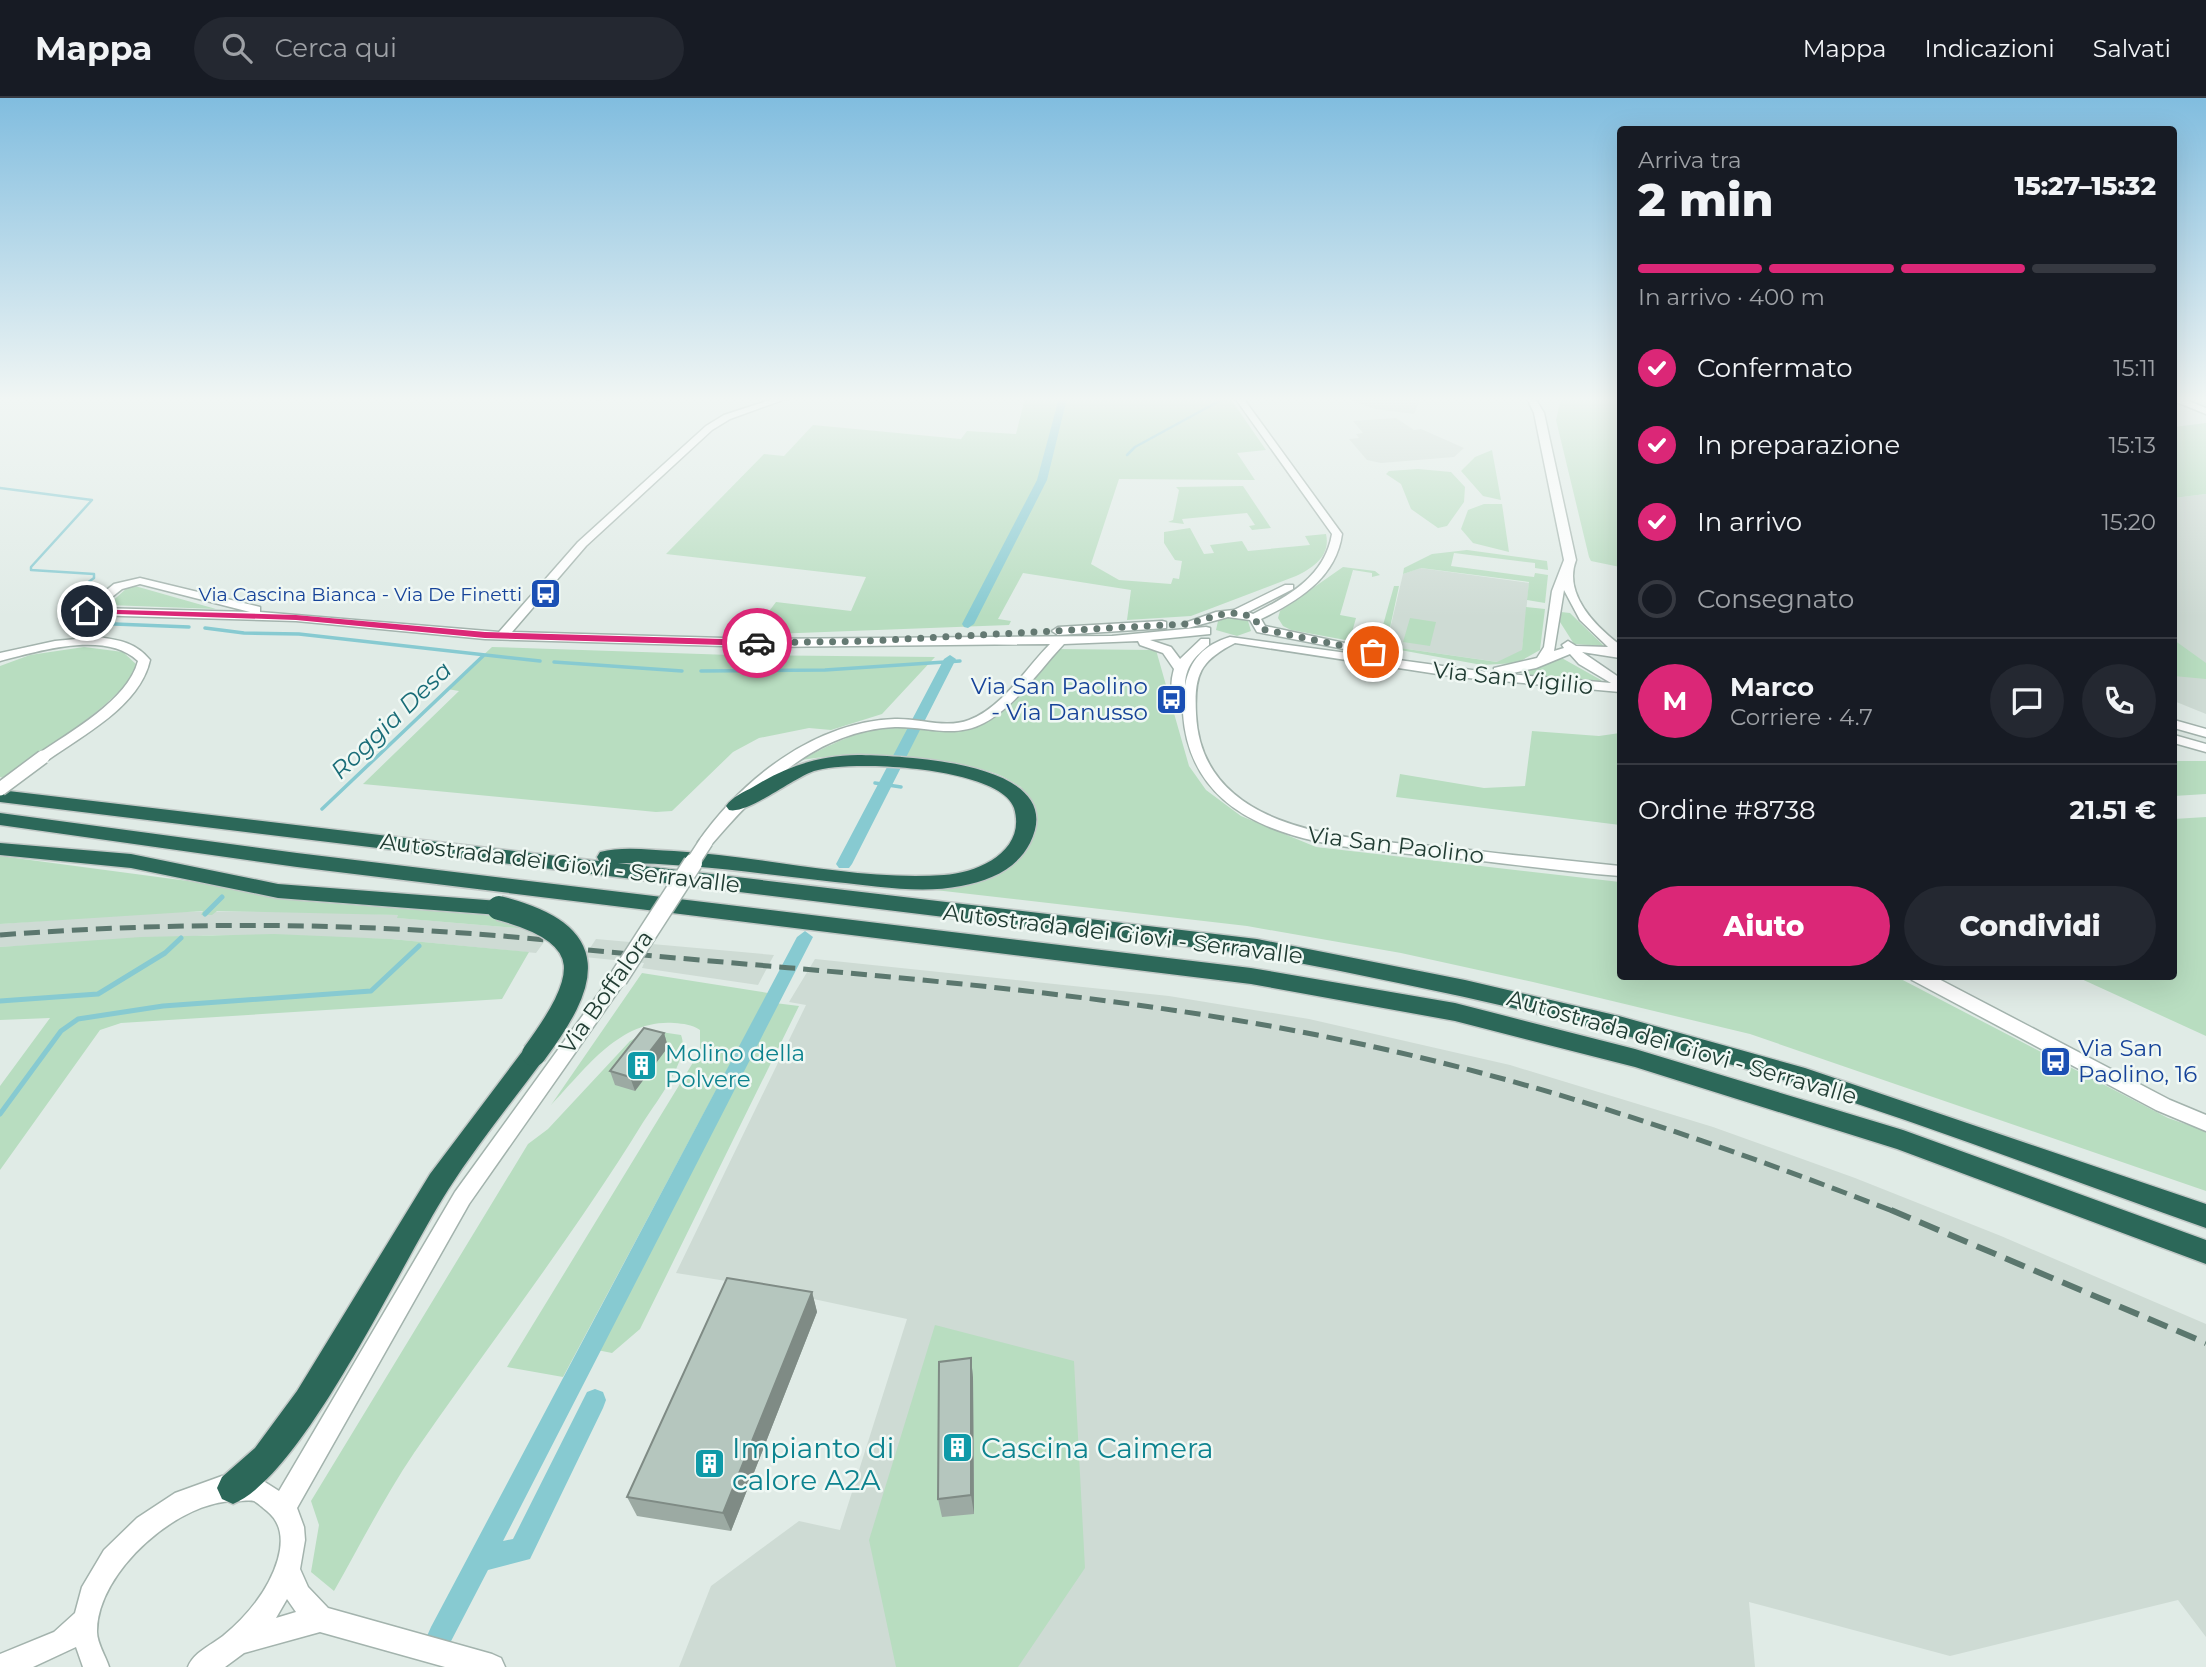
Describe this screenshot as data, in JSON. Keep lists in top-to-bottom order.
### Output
{
  "streets": {
    "highway": ["Autostrada dei Giovi - Serravalle"],
    "street": ["Via San Vigilio", "Via San Paolino", "Via Boffalora"]
  },
  "crossings": [
    ["Via San Vigilio", "Via San Paolino"]
  ],
  "water": ["Roggia Desa"],
  "places": {
    "bus stop": ["Via Cascina Bianca - Via De Finetti", "Via San Paolino - Via Danusso", "Via San Paolino, 16"],
    "building": ["Molino della Polvere", "Cascina Caimera", "Impianto di calore A2A"]
  },
  "page": {
    "header": "Mappa",
    "search": "Cerca qui",
    "nav": ["Mappa", "Indicazioni", "Salvati"],
    "heading": ["2 min", "Arriva tra", "15:27–15:32"],
    "panel": [
      "Marco",
      "Corriere · 4.7",
      "Ordine #8738",
      "21.51 €"
    ],
    "bar": "In arrivo · 400 m",
    "list": [
      ["Confermato", "15:11"],
      ["In preparazione", "15:13"],
      ["In arrivo", "15:20"],
      "Consegnato"
    ],
    "round": "M",
    "buttons": ["Aiuto", "Condividi"]
  }
}
